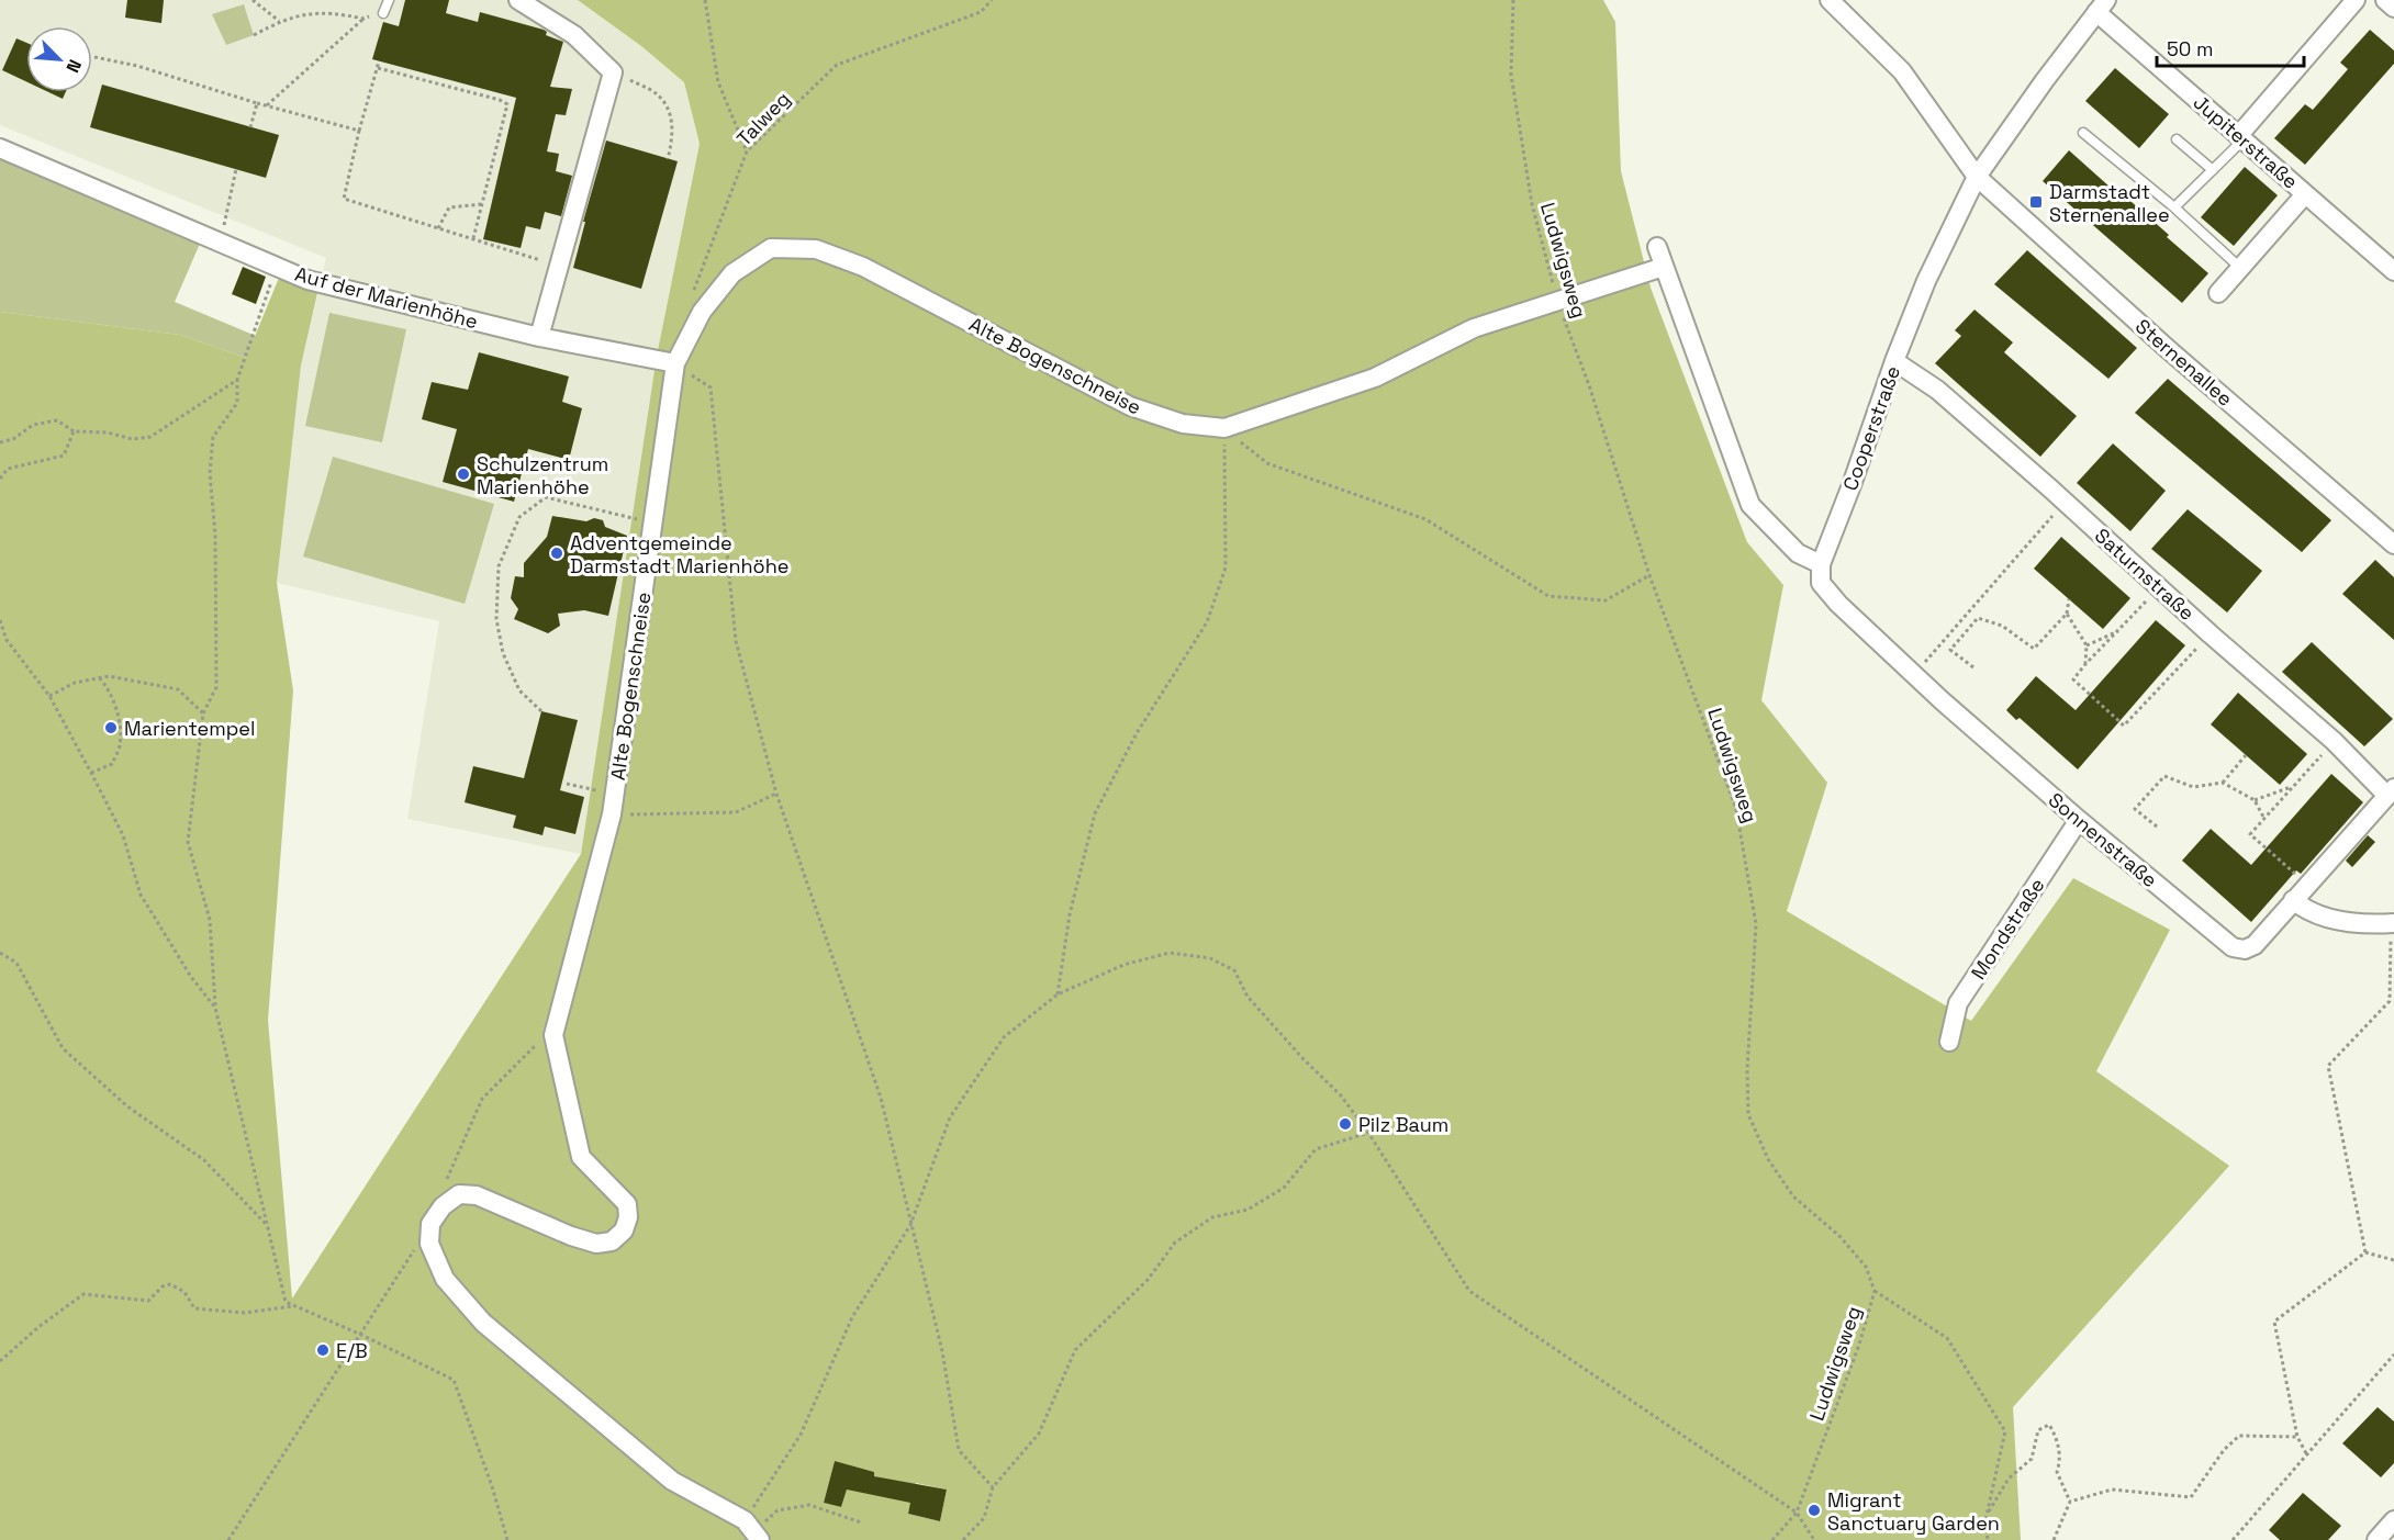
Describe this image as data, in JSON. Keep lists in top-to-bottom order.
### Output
{
  "streets": {
    "street": [
      "Jupiterstraße",
      "Auf der Marienhöhe",
      "Sternenallee",
      "Alte Bogenschneise",
      "Cooperstraße",
      "Saturnstraße",
      "Sonnenstraße",
      "Mondstraße"
    ],
    "path": ["Talweg", "Ludwigsweg"]
  },
  "crossings": [
    ["Jupiterstraße", "Cooperstraße"],
    ["Ludwigsweg", "Alte Bogenschneise"],
    ["Auf der Marienhöhe", "Alte Bogenschneise"],
    ["Sternenallee", "Cooperstraße"],
    ["Cooperstraße", "Saturnstraße"],
    ["Cooperstraße", "Sonnenstraße"],
    ["Saturnstraße", "Sonnenstraße"],
    ["Sonnenstraße", "Mondstraße"]
  ],
  "places": {
    "transit": ["Darmstadt Sternenallee"],
    "other": [
      "Schulzentrum Marienhöhe",
      "Adventgemeinde Darmstadt Marienhöhe",
      "Marientempel",
      "Pilz Baum",
      "E/B",
      "Migrant Sanctuary Garden"
    ]
  },
  "scale_bar": "50 m",
  "north": "bottom right"
}
